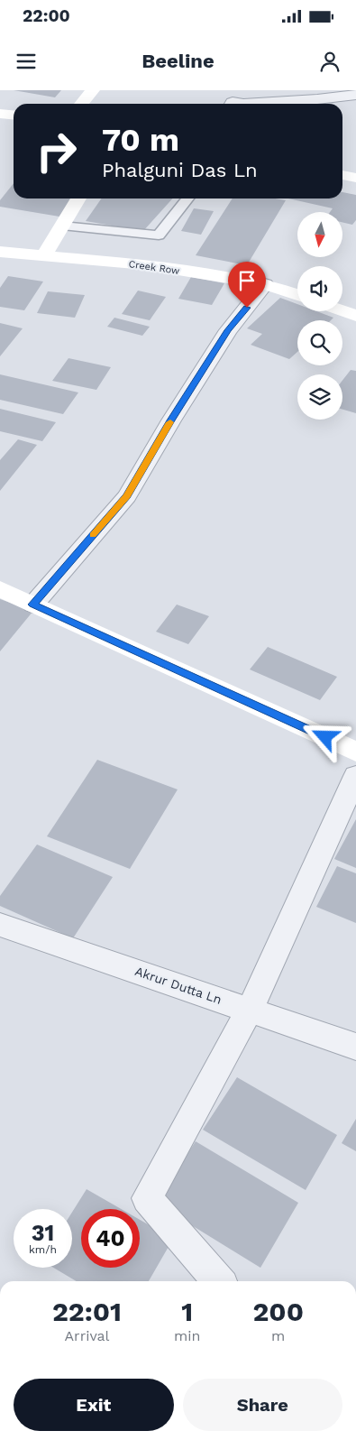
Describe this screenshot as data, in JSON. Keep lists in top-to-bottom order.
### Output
{
  "streets": {
    "street": ["Creek Row", "Akrur Dutta Ln"]
  },
  "north": "bottom",
  "page": {
    "status": "22:00",
    "header": "Beeline",
    "turn": ["70 m", "Phalguni Das Ln"],
    "speed": "31 km/h",
    "limit": "40",
    "eta": [
      "22:01",
      "Arrival",
      "1",
      "min",
      "200",
      "m"
    ],
    "buttons": ["Exit", "Share"]
  }
}
